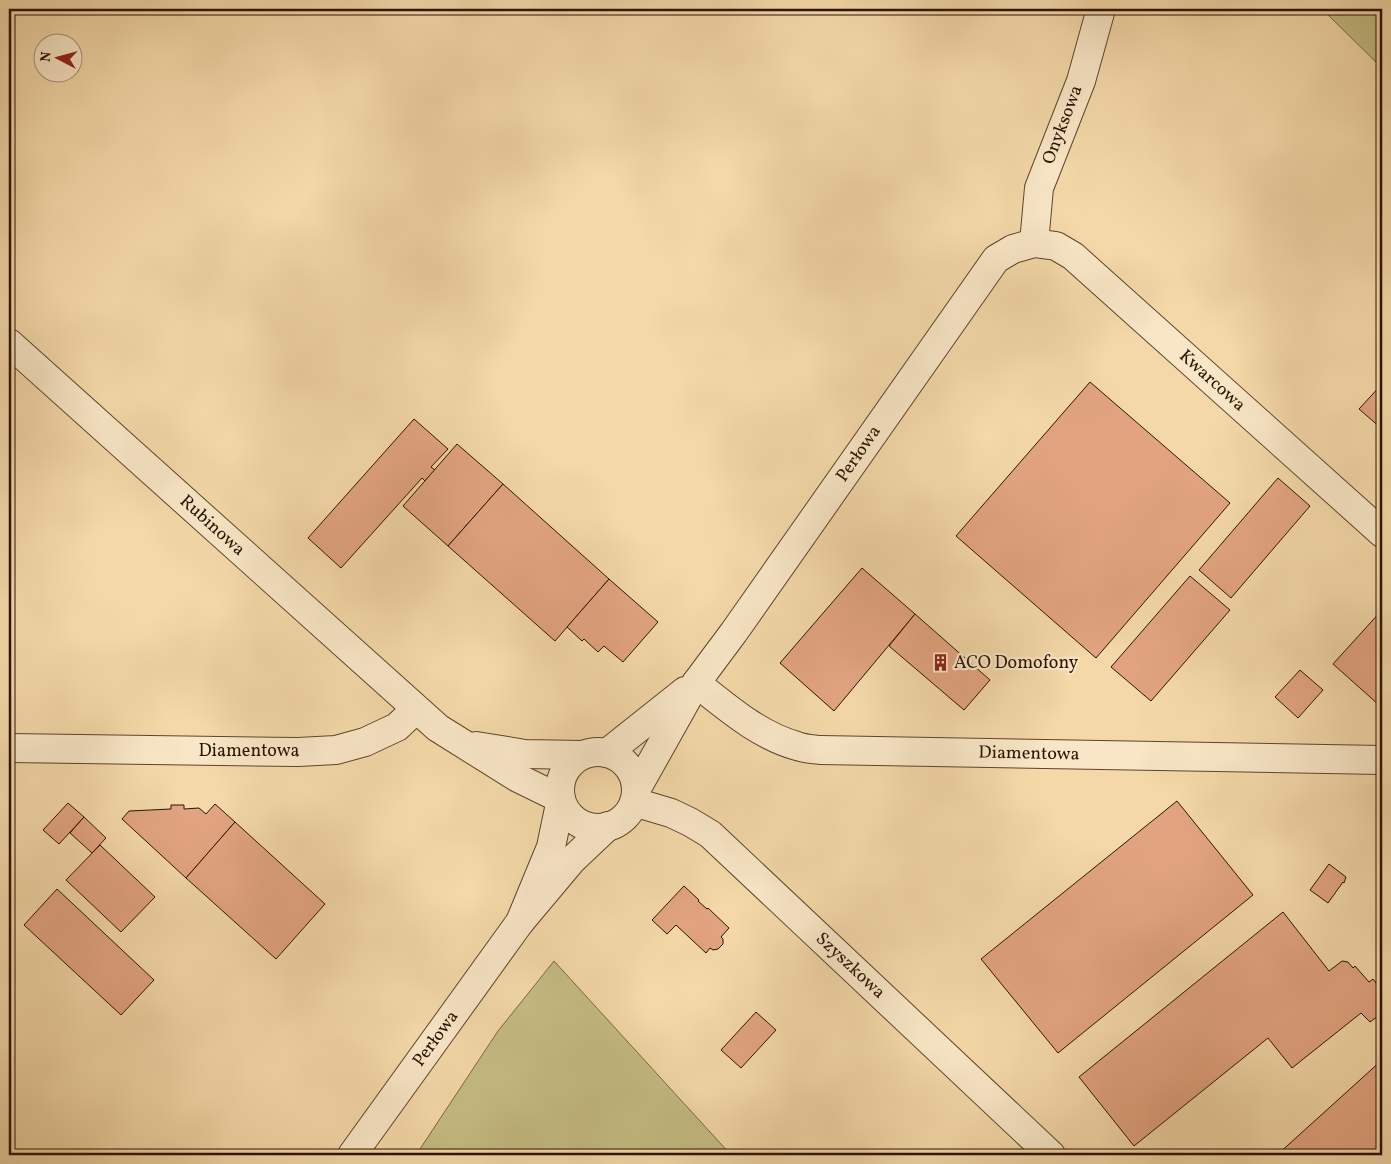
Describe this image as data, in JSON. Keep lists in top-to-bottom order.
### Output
{
  "streets": {
    "street": [
      "Onyksowa",
      "Kwarcowa",
      "Perłowa",
      "Rubinowa",
      "Diamentowa",
      "Szyszkowa"
    ]
  },
  "crossings": [
    ["Onyksowa", "Kwarcowa"],
    ["Onyksowa", "Perłowa"],
    ["Kwarcowa", "Perłowa"],
    ["Perłowa", "Diamentowa"],
    ["Perłowa", "Szyszkowa"],
    ["Rubinowa", "Diamentowa"]
  ],
  "places": {
    "building": ["ACO Domofony"]
  },
  "north": "left"
}
